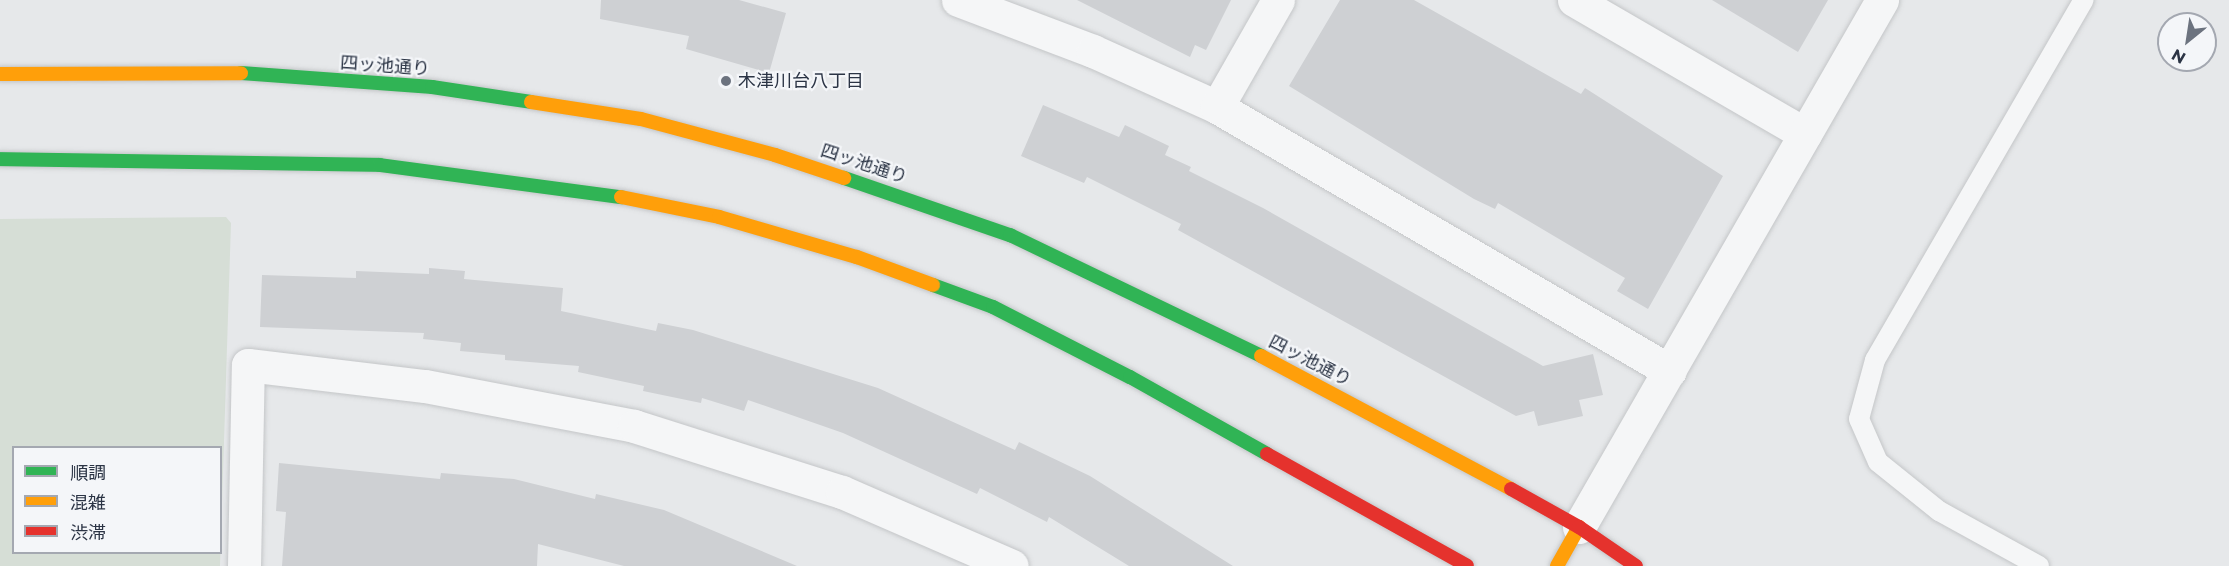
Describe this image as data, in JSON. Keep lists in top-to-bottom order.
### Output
{
  "streets": {
    "main road": ["四ッ池通り"]
  },
  "places": ["木津川台八丁目"],
  "legend": ["順調", "混雑", "渋滞"],
  "north": "bottom left"
}
